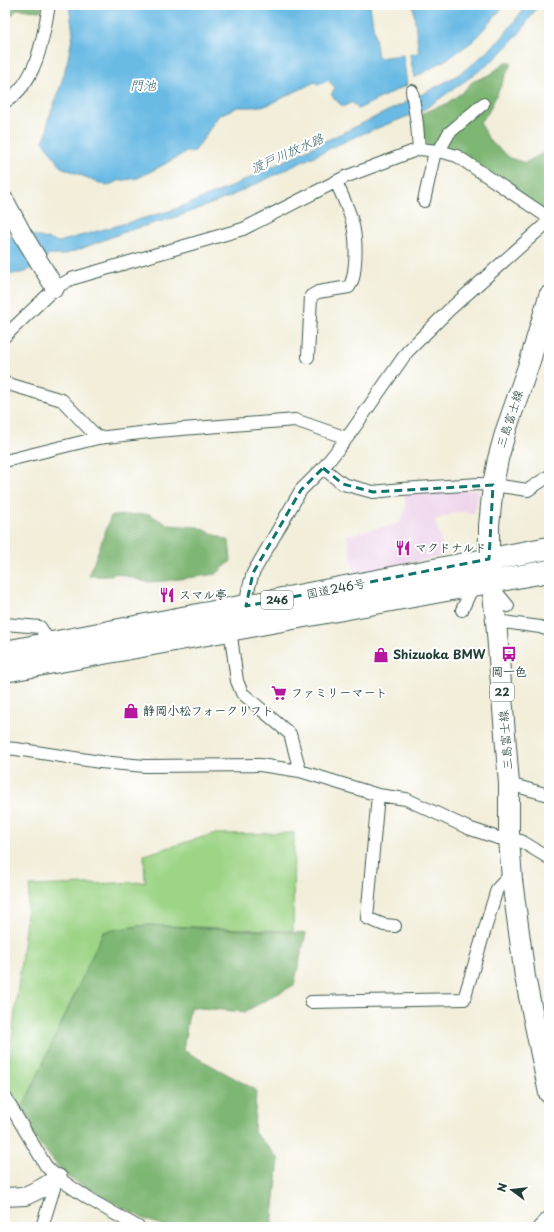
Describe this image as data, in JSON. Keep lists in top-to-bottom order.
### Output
{
  "streets": {
    "highway": ["国道246号", "246"],
    "main road": ["三島富士線", "22"]
  },
  "crossings": [
    ["三島富士線", "国道246号"]
  ],
  "water": ["門池", "渡戸川放水路"],
  "places": {
    "restaurant": ["マクドナルド", "スマル亭"],
    "bus stop": ["岡一色"],
    "shop": ["Shizuoka BMW", "静岡小松フォークリフト"],
    "supermarket": ["ファミリーマート"]
  },
  "north": "left"
}
